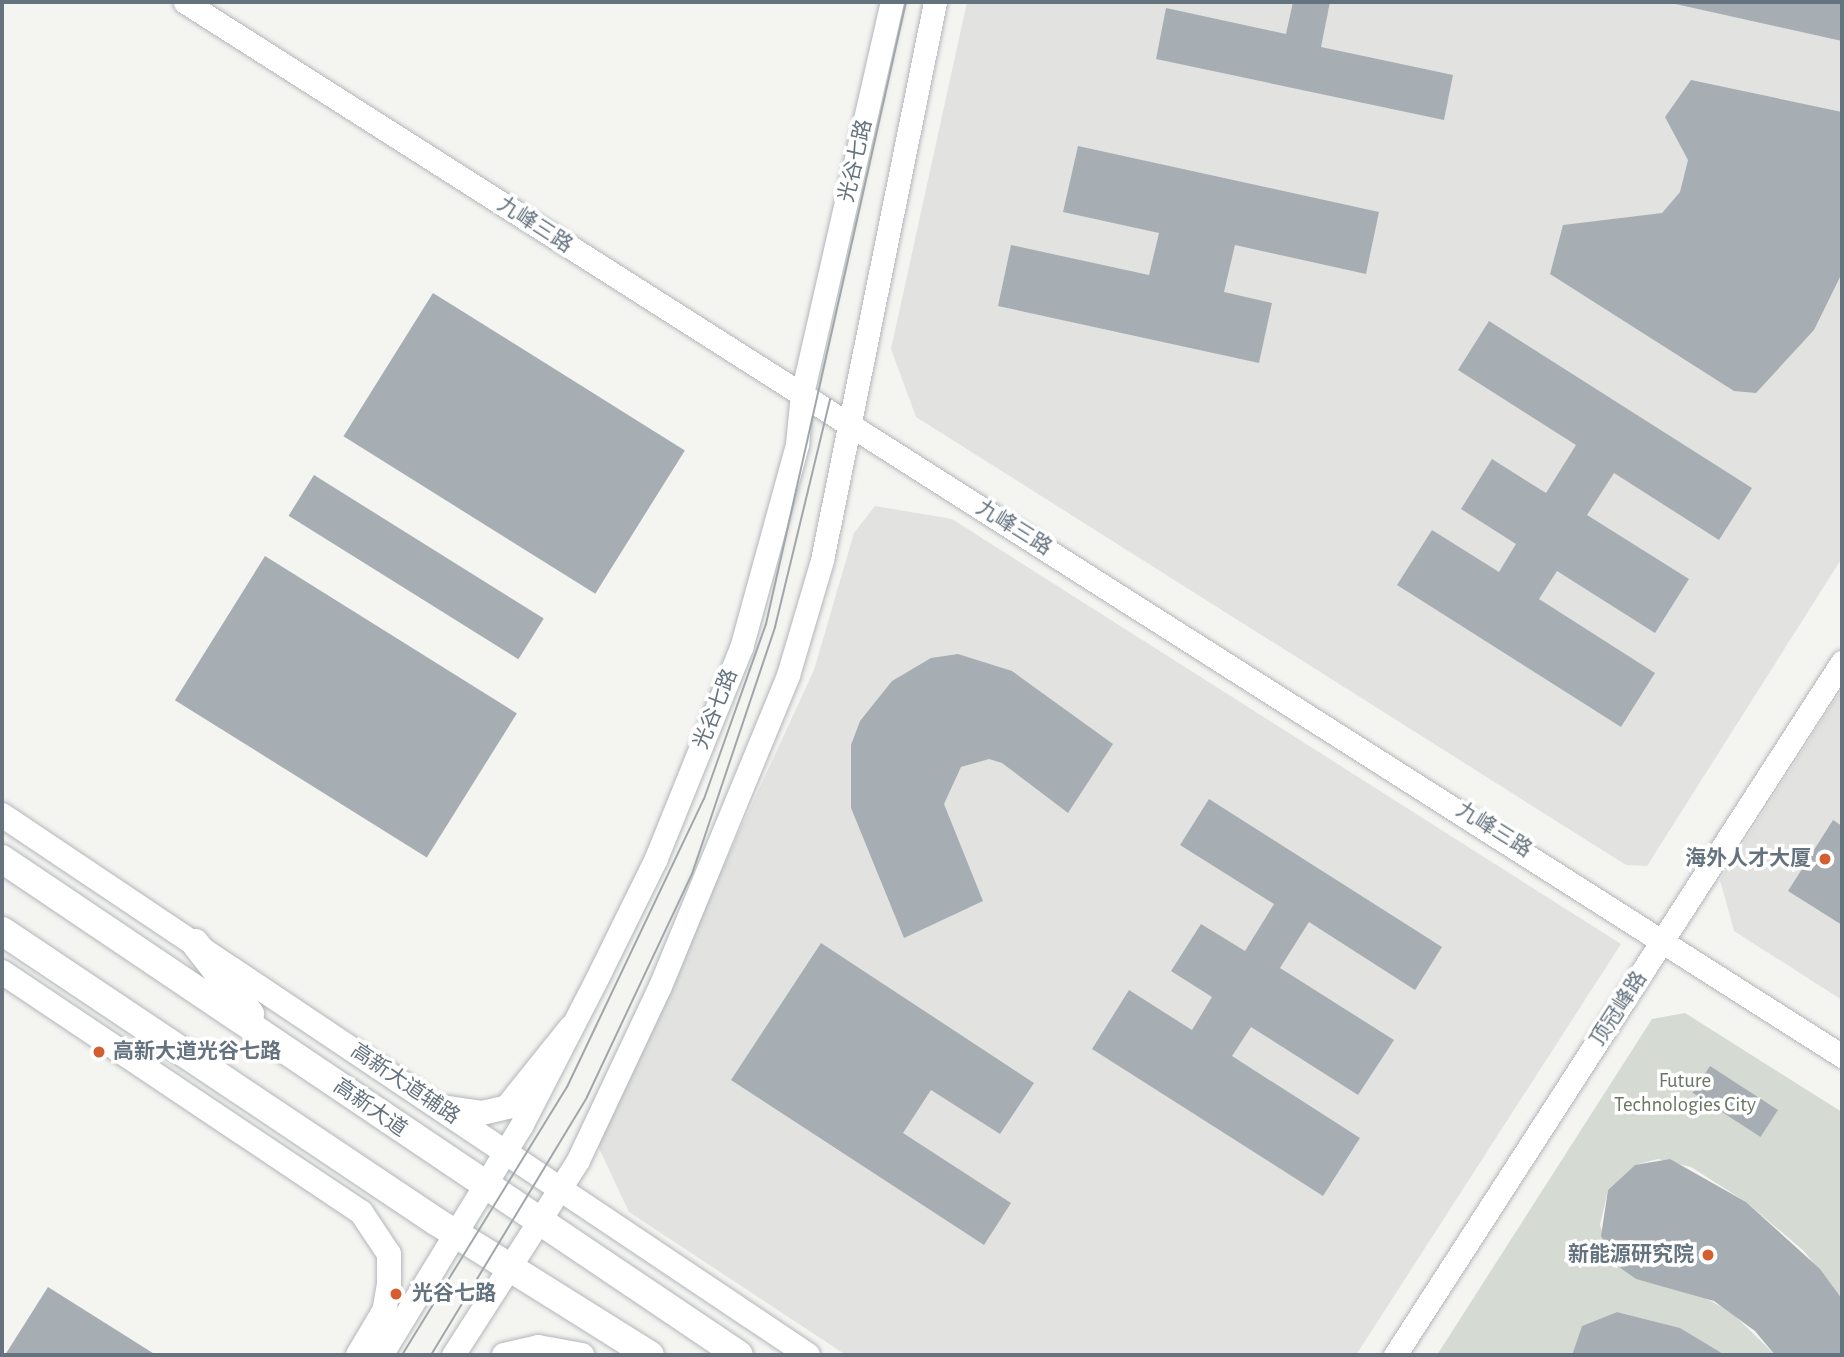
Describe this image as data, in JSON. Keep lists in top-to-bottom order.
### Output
{
  "streets": {
    "highway": ["高新大道"],
    "main road": ["高新大道辅路"],
    "street": ["光谷七路", "九峰三路", "顶冠峰路"]
  },
  "crossings": [
    ["光谷七路", "九峰三路"],
    ["光谷七路", "高新大道辅路"],
    ["光谷七路", "高新大道"],
    ["九峰三路", "顶冠峰路"]
  ],
  "parks": ["Future Technologies City"],
  "places": [
    "海外人才大厦",
    "高新大道光谷七路",
    "新能源研究院",
    "光谷七路"
  ]
}
